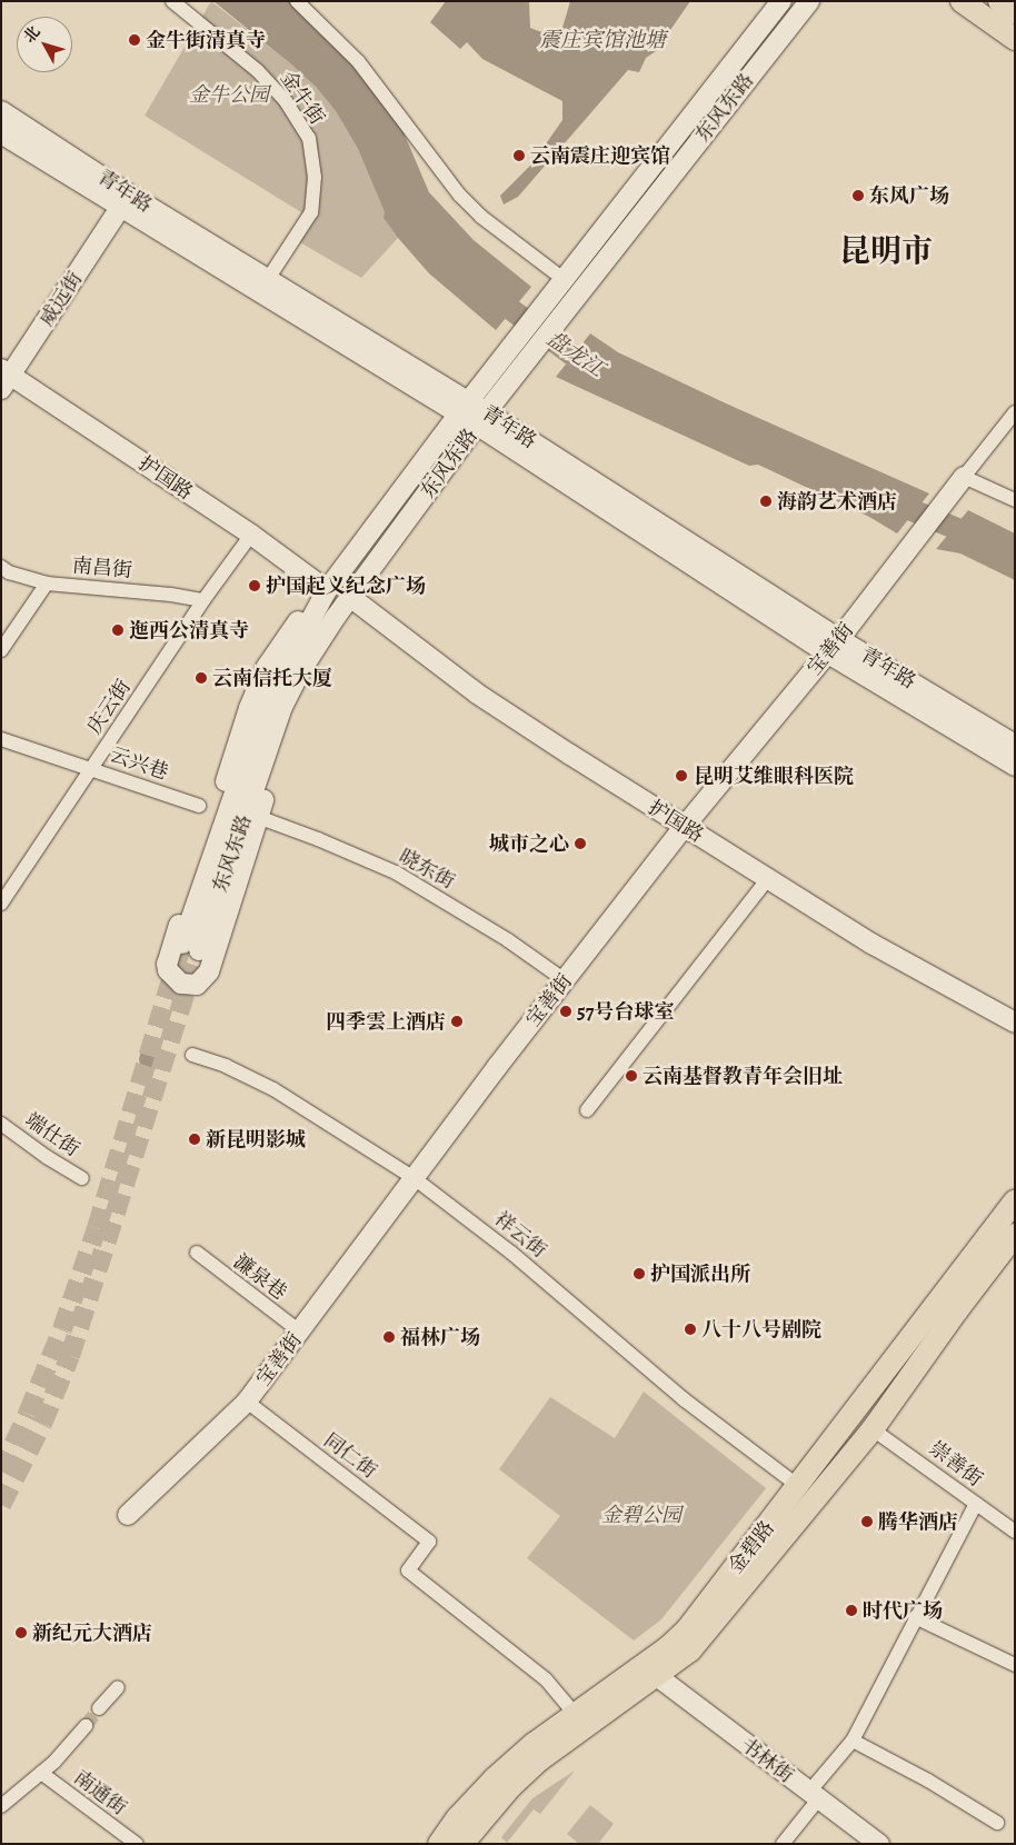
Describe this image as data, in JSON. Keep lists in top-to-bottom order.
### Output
{
  "streets": {
    "main road": [
      "东风东路",
      "青年路",
      "威远街",
      "护国路",
      "宝善街",
      "金碧路",
      "书林街"
    ],
    "street": [
      "金牛街",
      "南昌街",
      "庆云街",
      "云兴巷",
      "晓东街",
      "端仕街",
      "祥云街",
      "濂泉巷",
      "同仁街",
      "崇善街",
      "南通街"
    ]
  },
  "crossings": [
    ["金牛街", "青年路"],
    ["东风东路", "青年路"],
    ["东风东路", "护国路"],
    ["青年路", "威远街"],
    ["青年路", "宝善街"],
    ["威远街", "护国路"],
    ["护国路", "宝善街"],
    ["护国路", "庆云街"],
    ["南昌街", "庆云街"],
    ["宝善街", "晓东街"],
    ["宝善街", "祥云街"],
    ["宝善街", "濂泉巷"],
    ["宝善街", "同仁街"],
    ["庆云街", "云兴巷"],
    ["祥云街", "金碧路"],
    ["同仁街", "金碧路"],
    ["崇善街", "金碧路"],
    ["金碧路", "书林街"]
  ],
  "districts": ["昆明市"],
  "water": ["震庄宾馆池塘", "盘龙江"],
  "parks": ["金牛公园", "金碧公园"],
  "places": [
    "金牛街清真寺",
    "云南震庄迎宾馆",
    "东风广场",
    "海韵艺术酒店",
    "护国起义纪念广场",
    "迤西公清真寺",
    "云南信托大厦",
    "昆明艾维眼科医院",
    "城市之心",
    "57号台球室",
    "四季雲上酒店",
    "云南基督教青年会旧址",
    "新昆明影城",
    "护国派出所",
    "八十八号剧院",
    "福林广场",
    "腾华酒店",
    "时代广场",
    "新纪元大酒店"
  ],
  "north": "top left"
}
